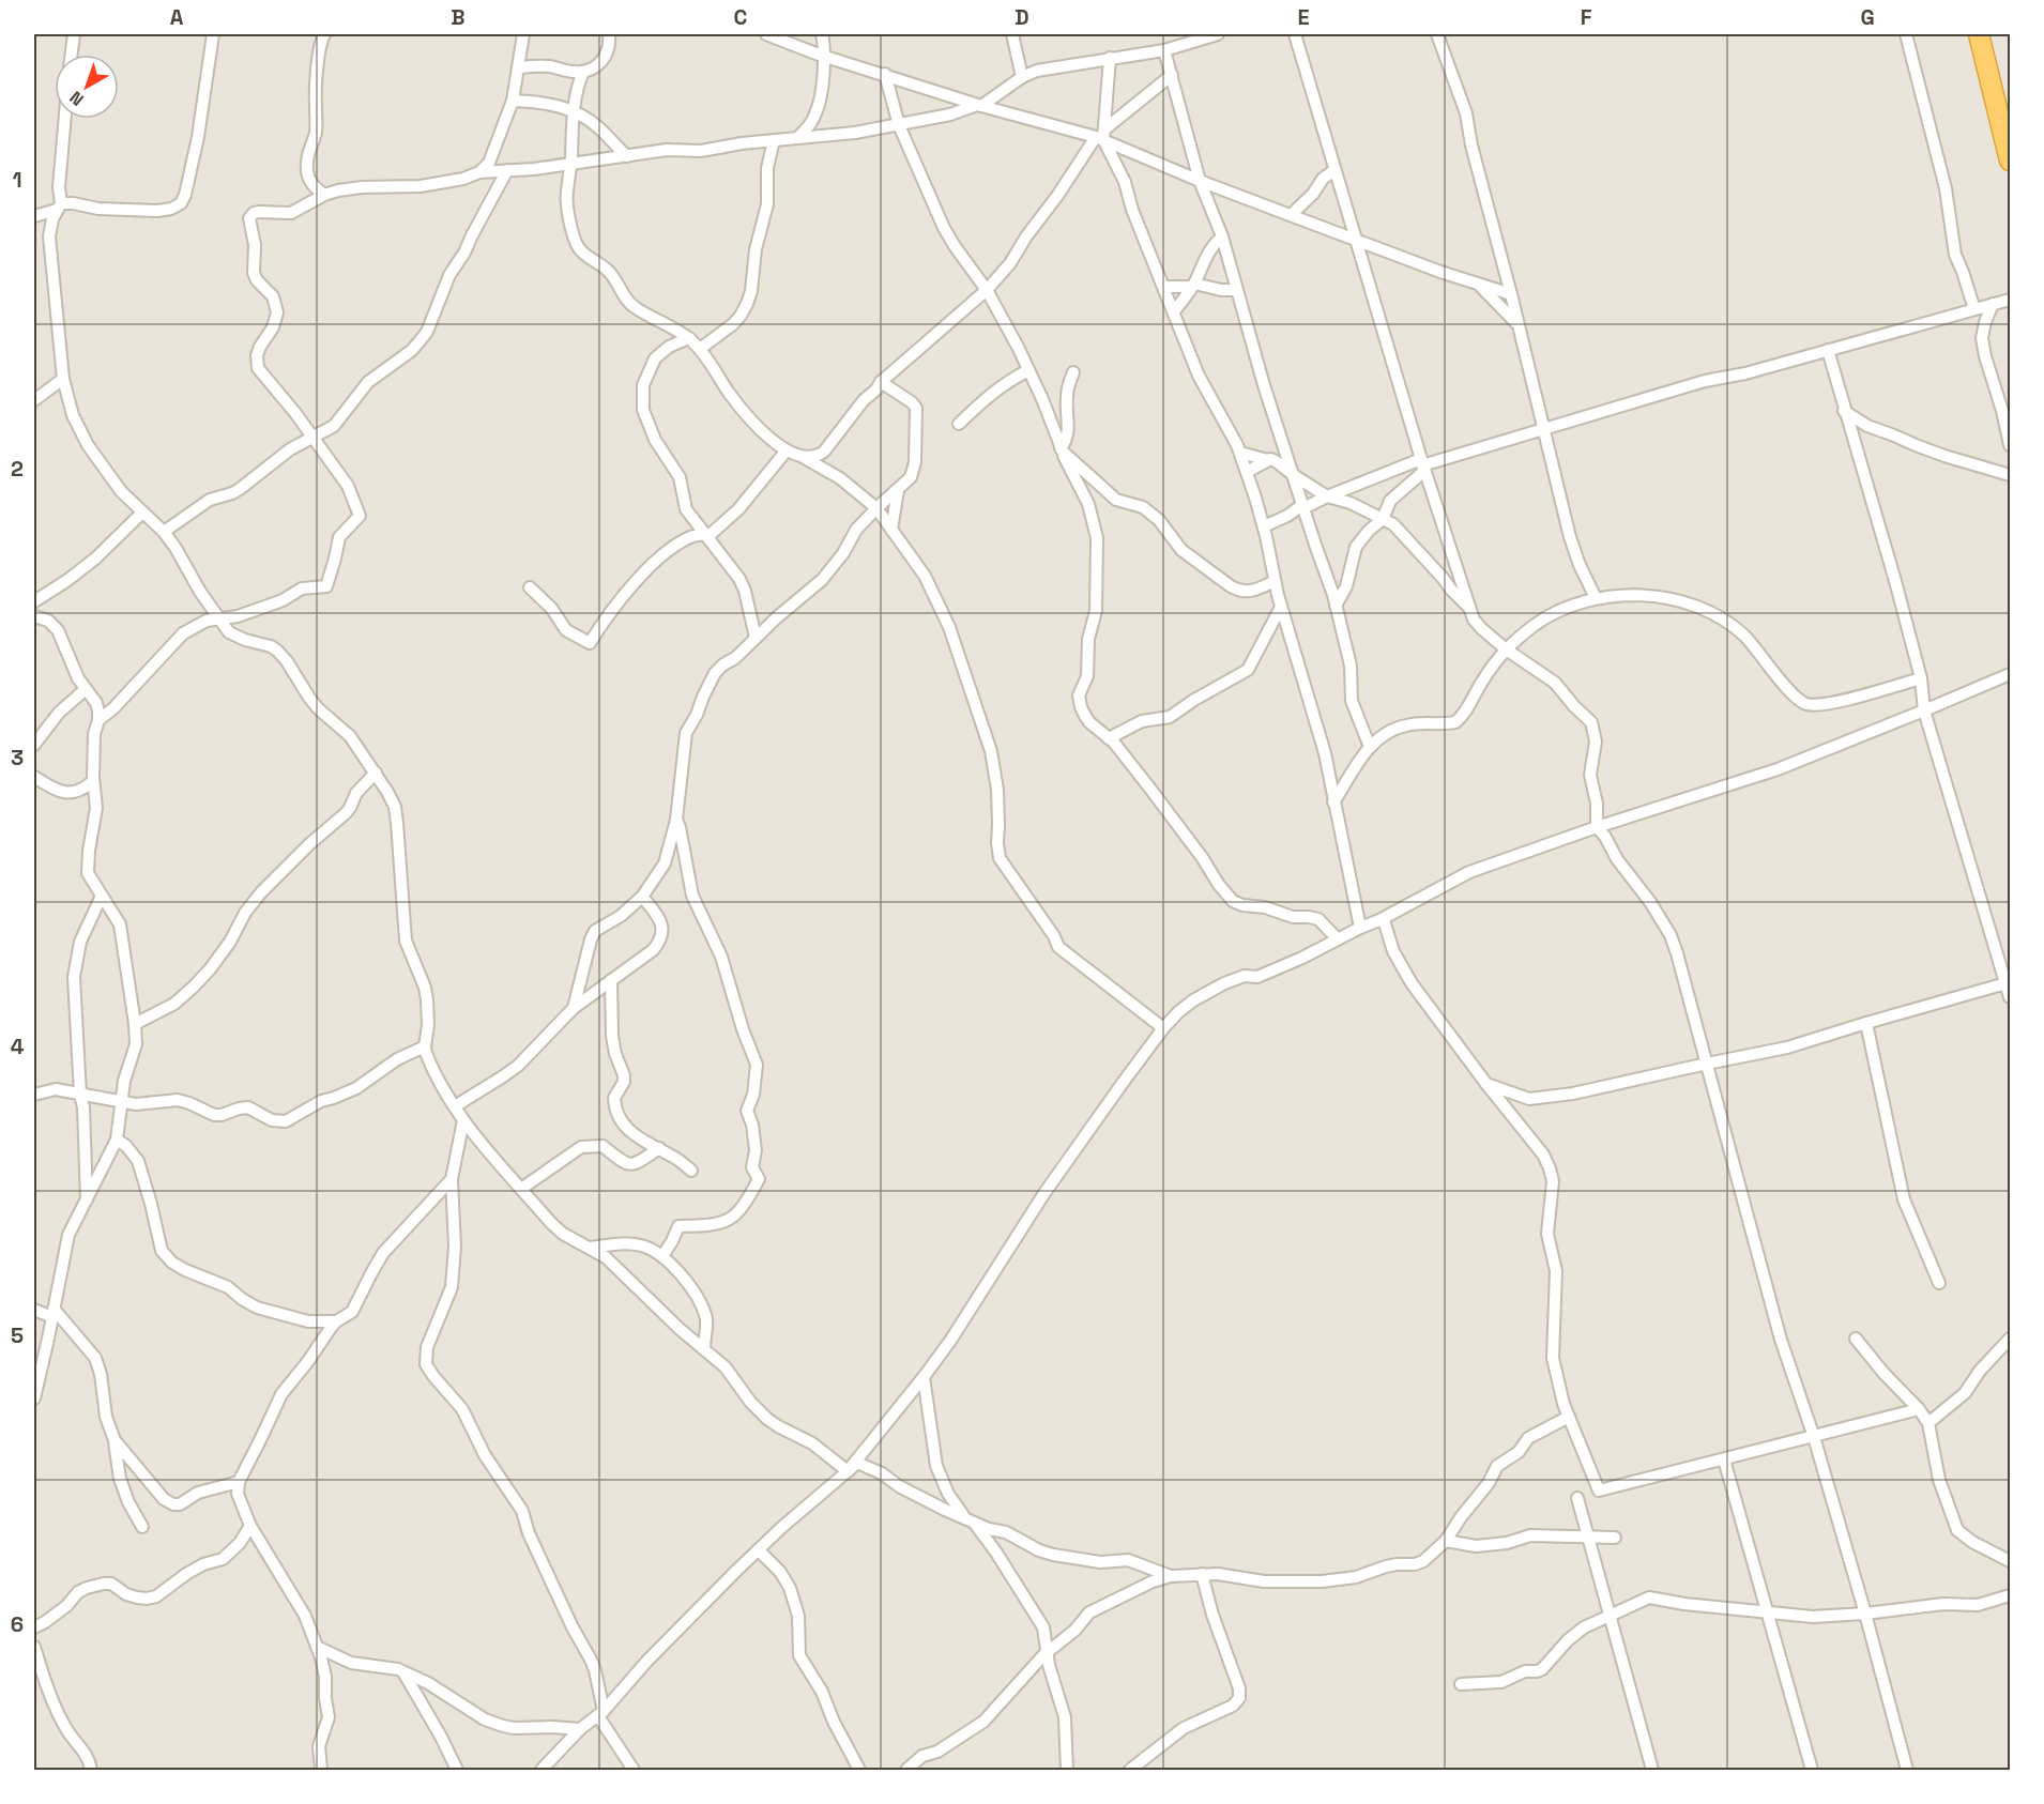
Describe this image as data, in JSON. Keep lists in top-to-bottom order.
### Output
{
  "north": "bottom left",
  "grid": {
    "columns": [
      "A",
      "B",
      "C",
      "D",
      "E",
      "F",
      "G"
    ],
    "rows": [
      "1",
      "2",
      "3",
      "4",
      "5",
      "6"
    ]
  }
}
